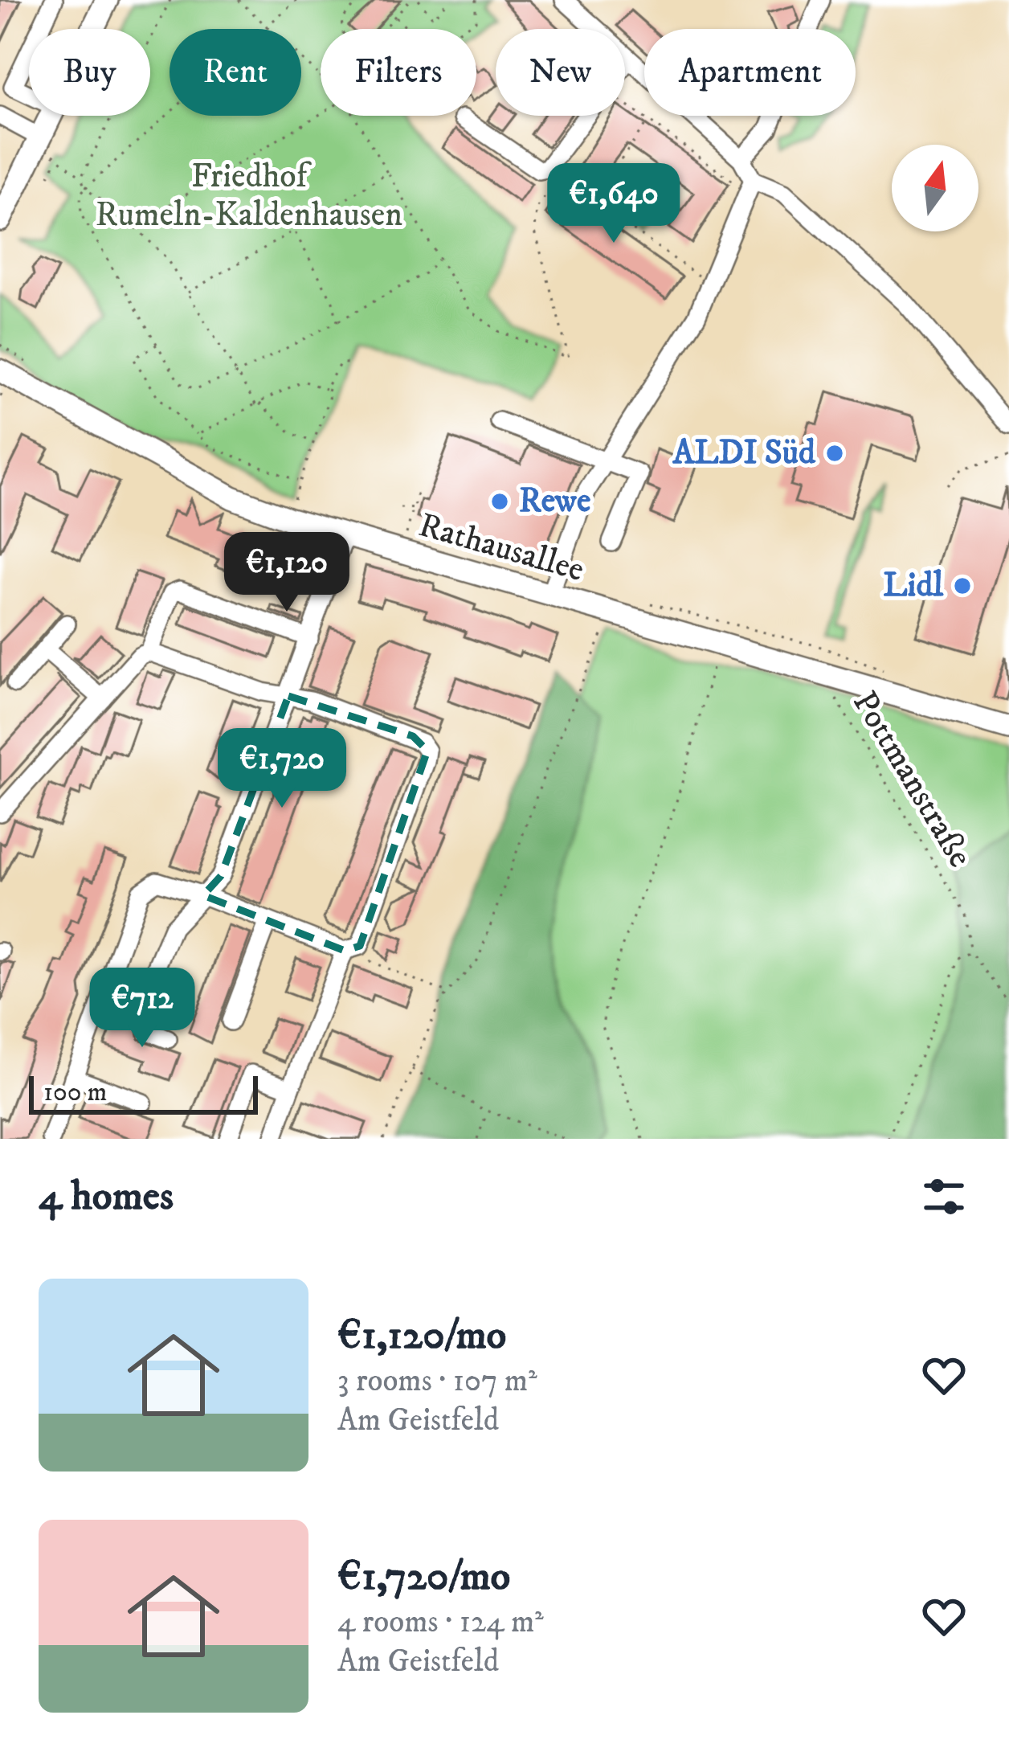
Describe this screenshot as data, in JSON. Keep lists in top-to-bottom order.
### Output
{
  "streets": {
    "main road": ["Rathausallee"],
    "path": ["Pottmanstraße"]
  },
  "parks": ["Friedhof Rumeln-Kaldenhausen"],
  "places": ["ALDI Süd", "Rewe", "Lidl"],
  "scale_bar": "100 m",
  "north": "top",
  "page": {
    "chip": [
      "Buy",
      "Rent",
      "Filters",
      "New",
      "Apartment"
    ],
    "price": [
      "€1,640",
      "€1,120",
      "€1,720",
      "€712"
    ],
    "scale": "100 m",
    "heading": "4 homes",
    "list": [
      {
        "name": "€1,120/mo",
        "note": "3 rooms · 107 m² · Am Geistfeld"
      },
      {
        "name": "€1,720/mo",
        "note": "4 rooms · 124 m² · Am Geistfeld"
      }
    ]
  }
}
